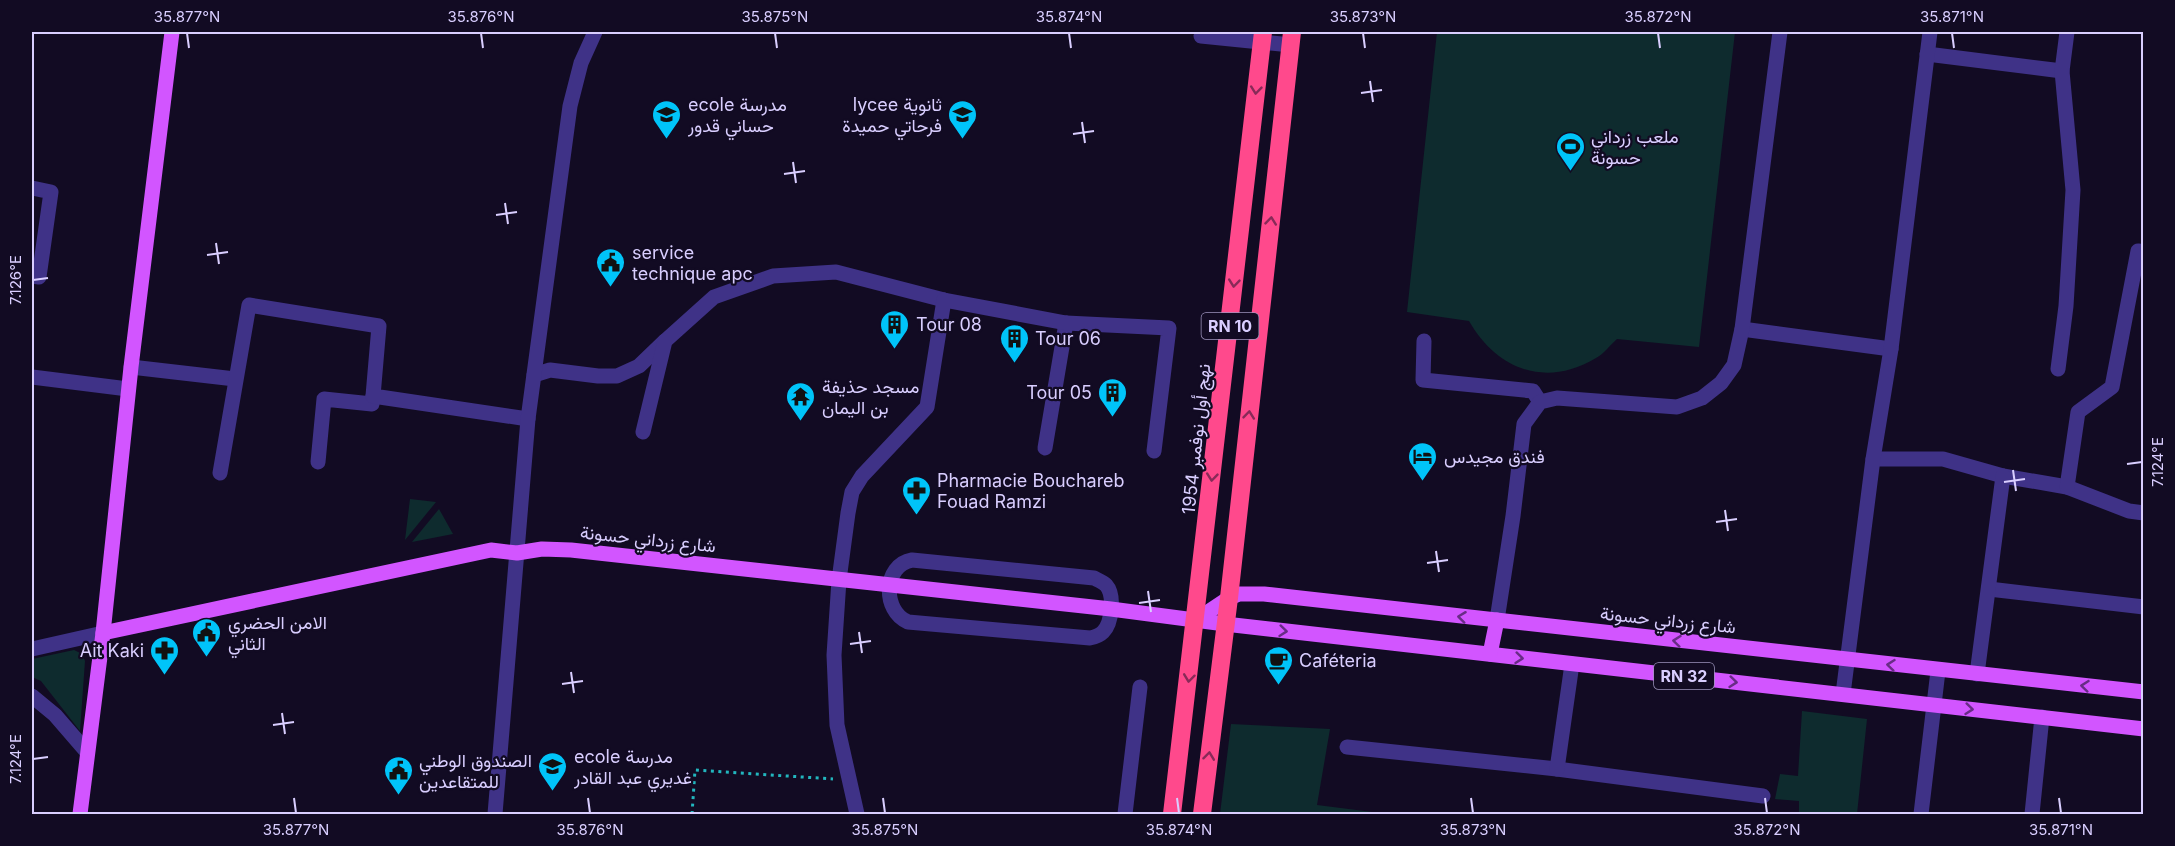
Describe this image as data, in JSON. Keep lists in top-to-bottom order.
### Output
{
  "streets": {
    "highway": ["RN 10", "نهج أول نوفمبر 1954"],
    "main road": ["شارع زرداني حسونة", "RN 32"]
  },
  "crossings": [
    ["RN 10", "شارع زرداني حسونة"],
    ["نهج أول نوفمبر 1954", "شارع زرداني حسونة"]
  ],
  "places": {
    "school or university": ["ecole مدرسة حساني قدور", "lycee ثانوية فرحاتي حميدة", "ecole مدرسة غديري عبد القادر"],
    "sports": ["ملعب زرداني حسونة"],
    "public building": ["service technique apc", "الامن الحضري الثاني", "الصندوق الوطني للمتقاعدين"],
    "building": ["Tour 08", "Tour 06", "Tour 05"],
    "temple": ["مسجد حذيفة بن اليمان"],
    "hotel": ["فندق مجيدس"],
    "pharmacy": ["Pharmacie Bouchareb Fouad Ramzi", "Ait Kaki"],
    "cafe": ["Caféteria"]
  },
  "coordinates": [
    "35.877°N",
    "35.876°N",
    "35.875°N",
    "35.874°N",
    "35.873°N",
    "35.872°N",
    "35.871°N",
    "7.126°E",
    "7.124°E"
  ]
}
